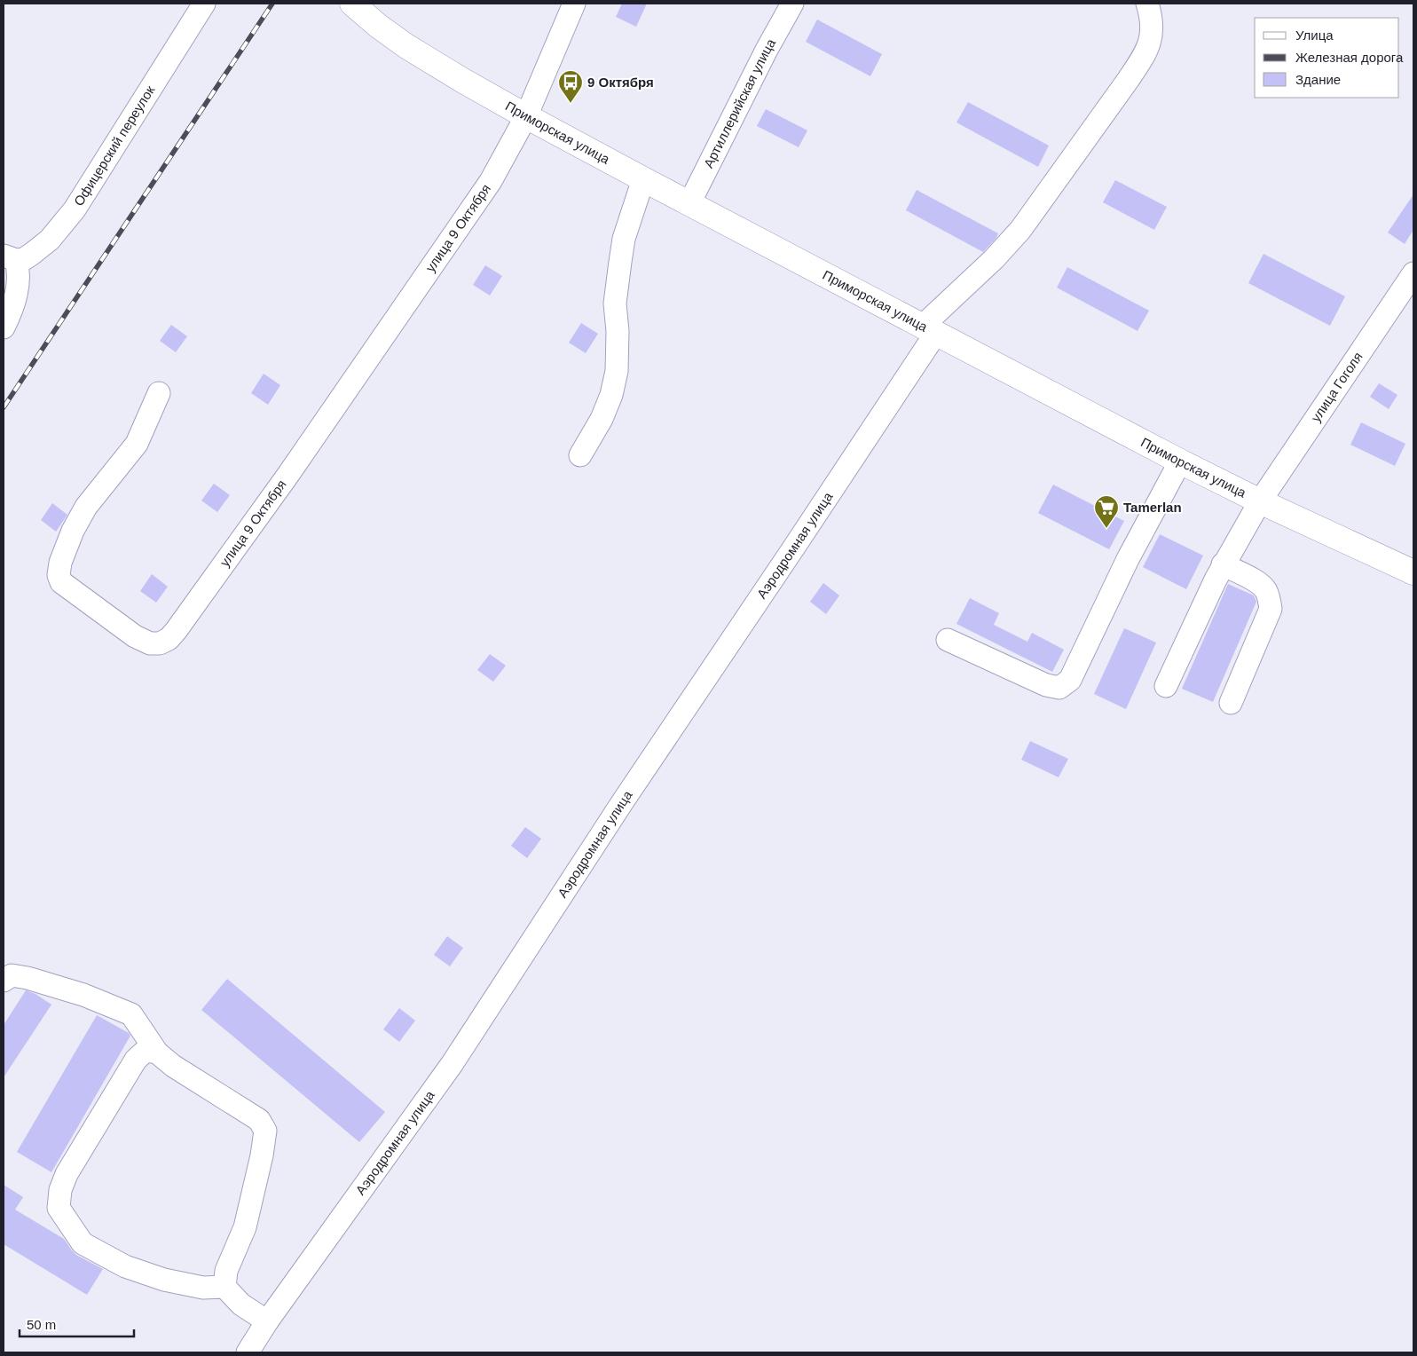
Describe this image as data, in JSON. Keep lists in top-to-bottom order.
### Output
{
  "streets": {
    "main road": ["Приморская улица"],
    "street": [
      "Артиллерийская улица",
      "Офицерский переулок",
      "улица 9 Октября",
      "улица Гоголя",
      "Аэродромная улица"
    ]
  },
  "crossings": [
    ["Артиллерийская улица", "Приморская улица"],
    ["Приморская улица", "улица 9 Октября"],
    ["Приморская улица", "улица Гоголя"],
    ["Приморская улица", "Аэродромная улица"]
  ],
  "places": {
    "bus stop": ["9 Октября"],
    "supermarket": ["Tamerlan"]
  },
  "legend": ["Улица", "Железная дорога", "Здание"],
  "scale_bar": "50 m"
}
